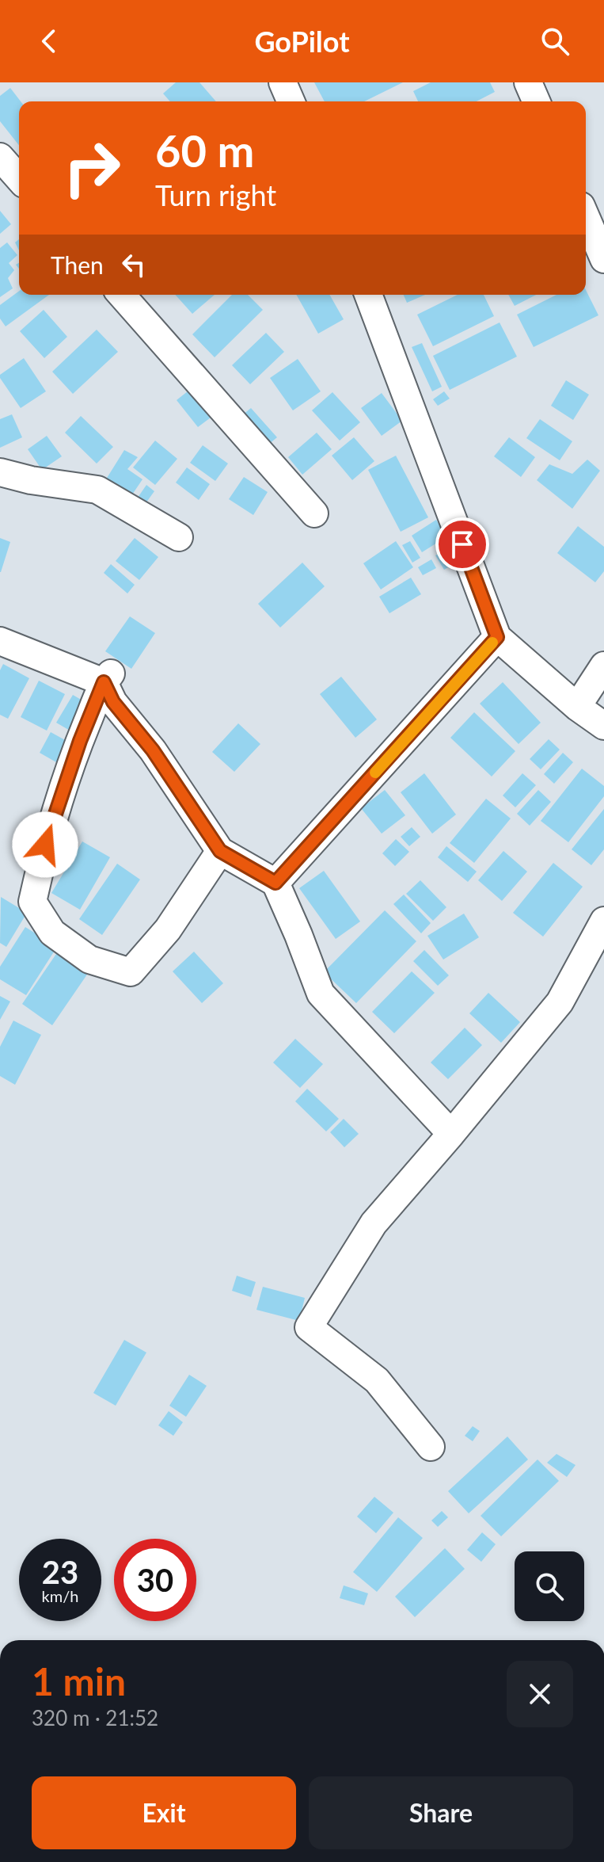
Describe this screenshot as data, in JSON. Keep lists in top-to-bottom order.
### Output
{
  "page": {
    "header": "GoPilot",
    "turn": ["60 m", "Turn right"],
    "then": "Then",
    "speed": "23 km/h",
    "limit": "30",
    "heading": ["1 min", "320 m · 21:52"],
    "buttons": ["Exit", "Share"]
  }
}
